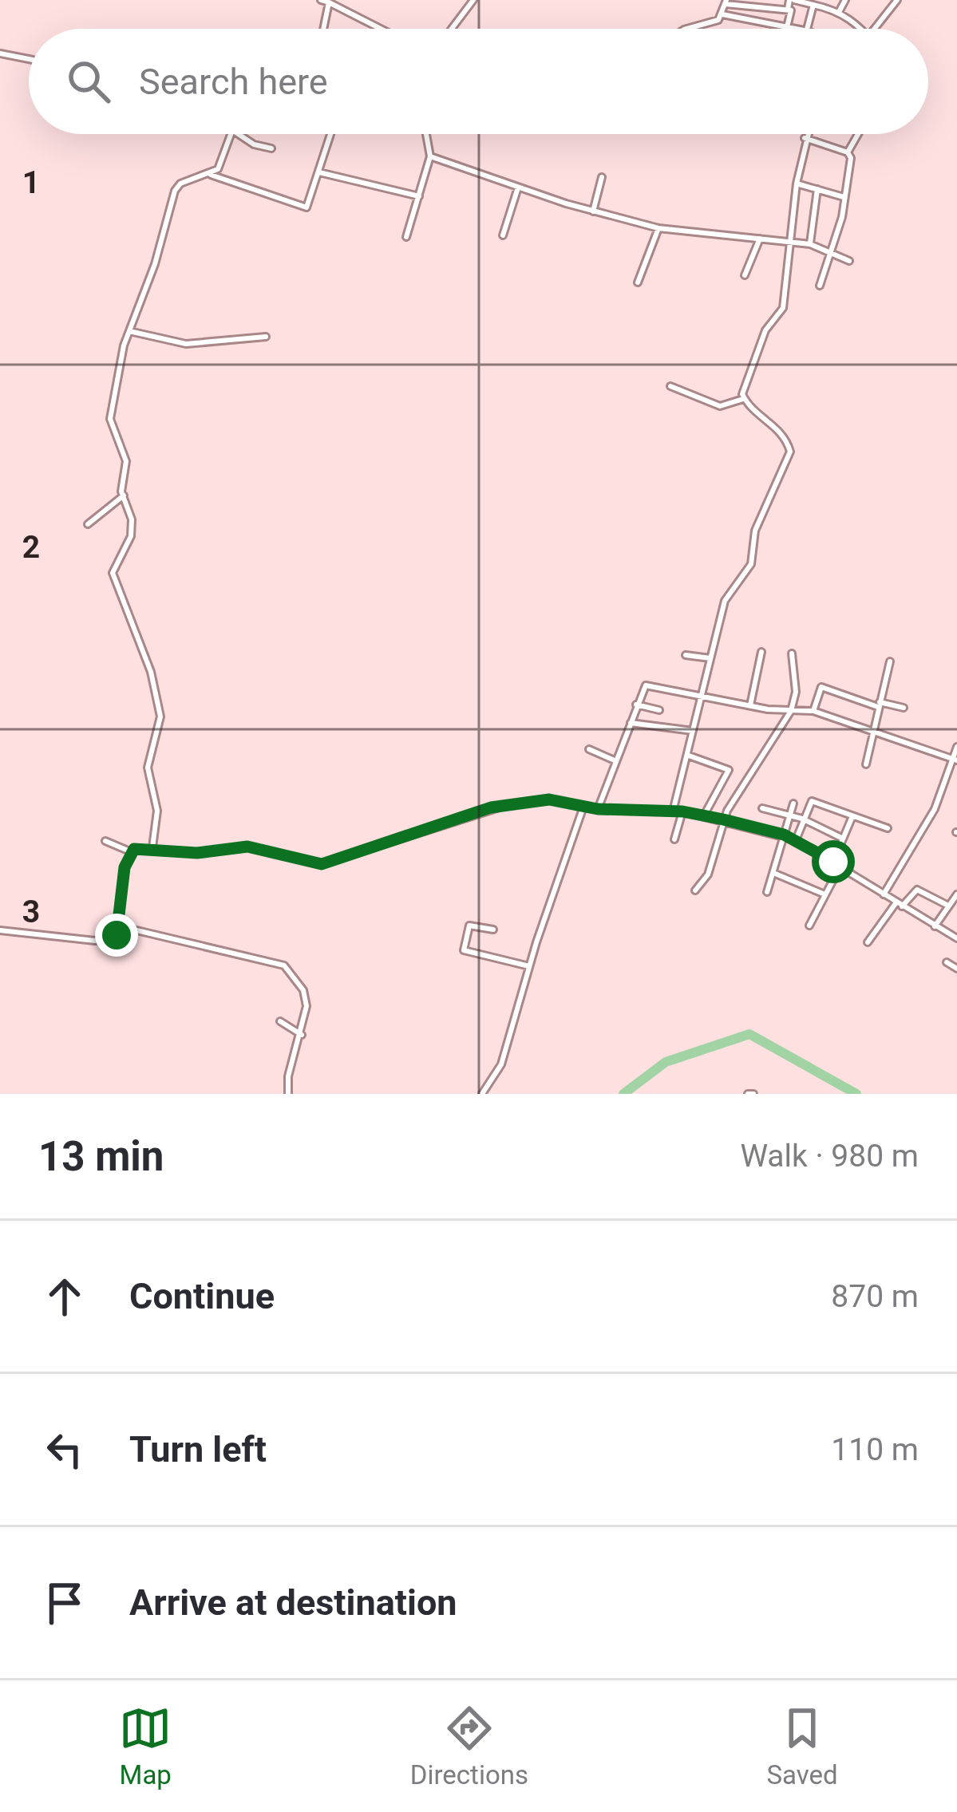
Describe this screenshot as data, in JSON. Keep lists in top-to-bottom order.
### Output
{
  "page": {
    "search": "Search here",
    "heading": ["13 min", "Walk · 980 m"],
    "list": [
      ["Continue", "870 m"],
      ["Turn left", "110 m"],
      "Arrive at destination"
    ],
    "nav": ["Map", "Directions", "Saved"]
  },
  "grid": {
    "rows": ["1", "2", "3"]
  }
}
